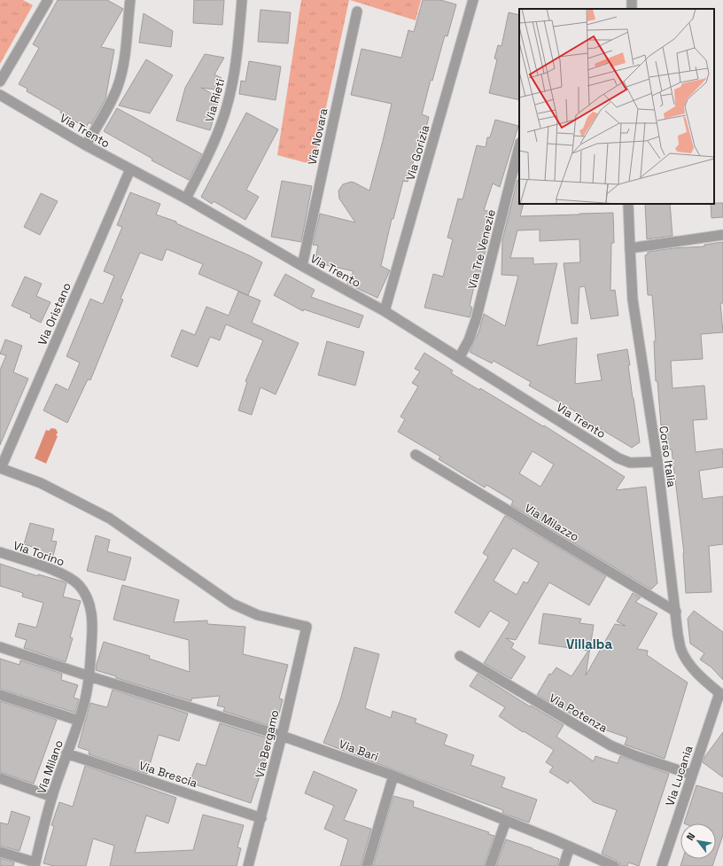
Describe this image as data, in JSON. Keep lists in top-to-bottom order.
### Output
{
  "streets": {
    "street": [
      "Via Rieti",
      "Via Trento",
      "Via Novara",
      "Via Gorizia",
      "Via Tre Venezie",
      "Via Oristano",
      "Corso Italia",
      "Via Milazzo",
      "Via Torino",
      "Via Potenza",
      "Via Bergamo",
      "Via Bari",
      "Via Milano",
      "Via Brescia",
      "Via Lucania"
    ]
  },
  "crossings": [
    ["Via Rieti", "Via Trento"],
    ["Via Trento", "Via Novara"],
    ["Via Trento", "Via Gorizia"],
    ["Via Trento", "Via Tre Venezie"],
    ["Via Trento", "Via Oristano"],
    ["Via Trento", "Corso Italia"],
    ["Via Oristano", "Via Bergamo"],
    ["Corso Italia", "Via Milazzo"],
    ["Corso Italia", "Via Lucania"],
    ["Via Torino", "Via Bari"],
    ["Via Torino", "Via Milano"],
    ["Via Potenza", "Via Lucania"],
    ["Via Bergamo", "Via Bari"],
    ["Via Bergamo", "Via Brescia"],
    ["Via Bari", "Via Milano"],
    ["Via Milano", "Via Brescia"]
  ],
  "districts": ["Villalba"],
  "north": "top left"
}
